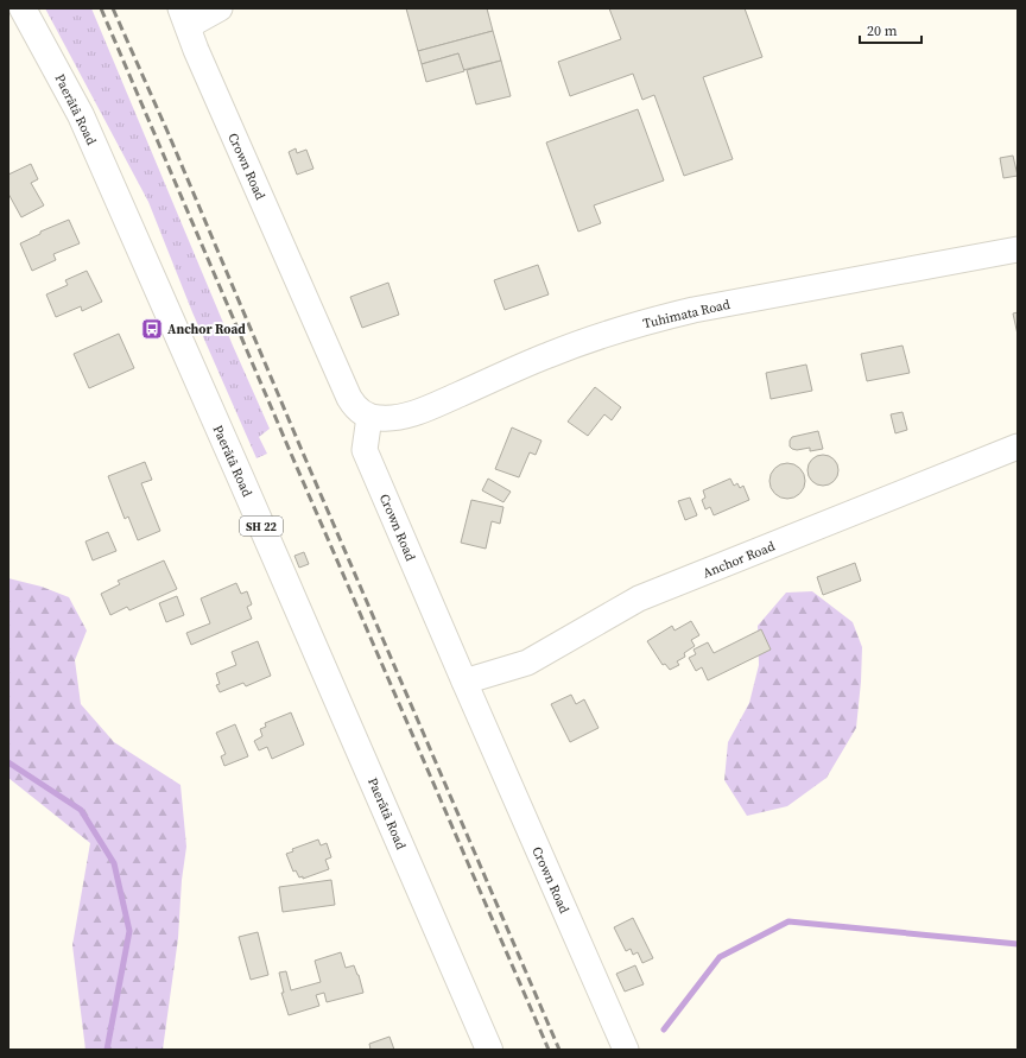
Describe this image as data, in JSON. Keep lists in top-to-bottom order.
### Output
{
  "streets": {
    "highway": ["Paerātā Road", "SH 22"],
    "street": ["Crown Road", "Tuhimata Road", "Anchor Road"]
  },
  "crossings": [
    ["Crown Road", "Tuhimata Road"],
    ["Crown Road", "Anchor Road"]
  ],
  "places": {
    "bus stop": ["Anchor Road"]
  },
  "scale_bar": "20 m"
}
